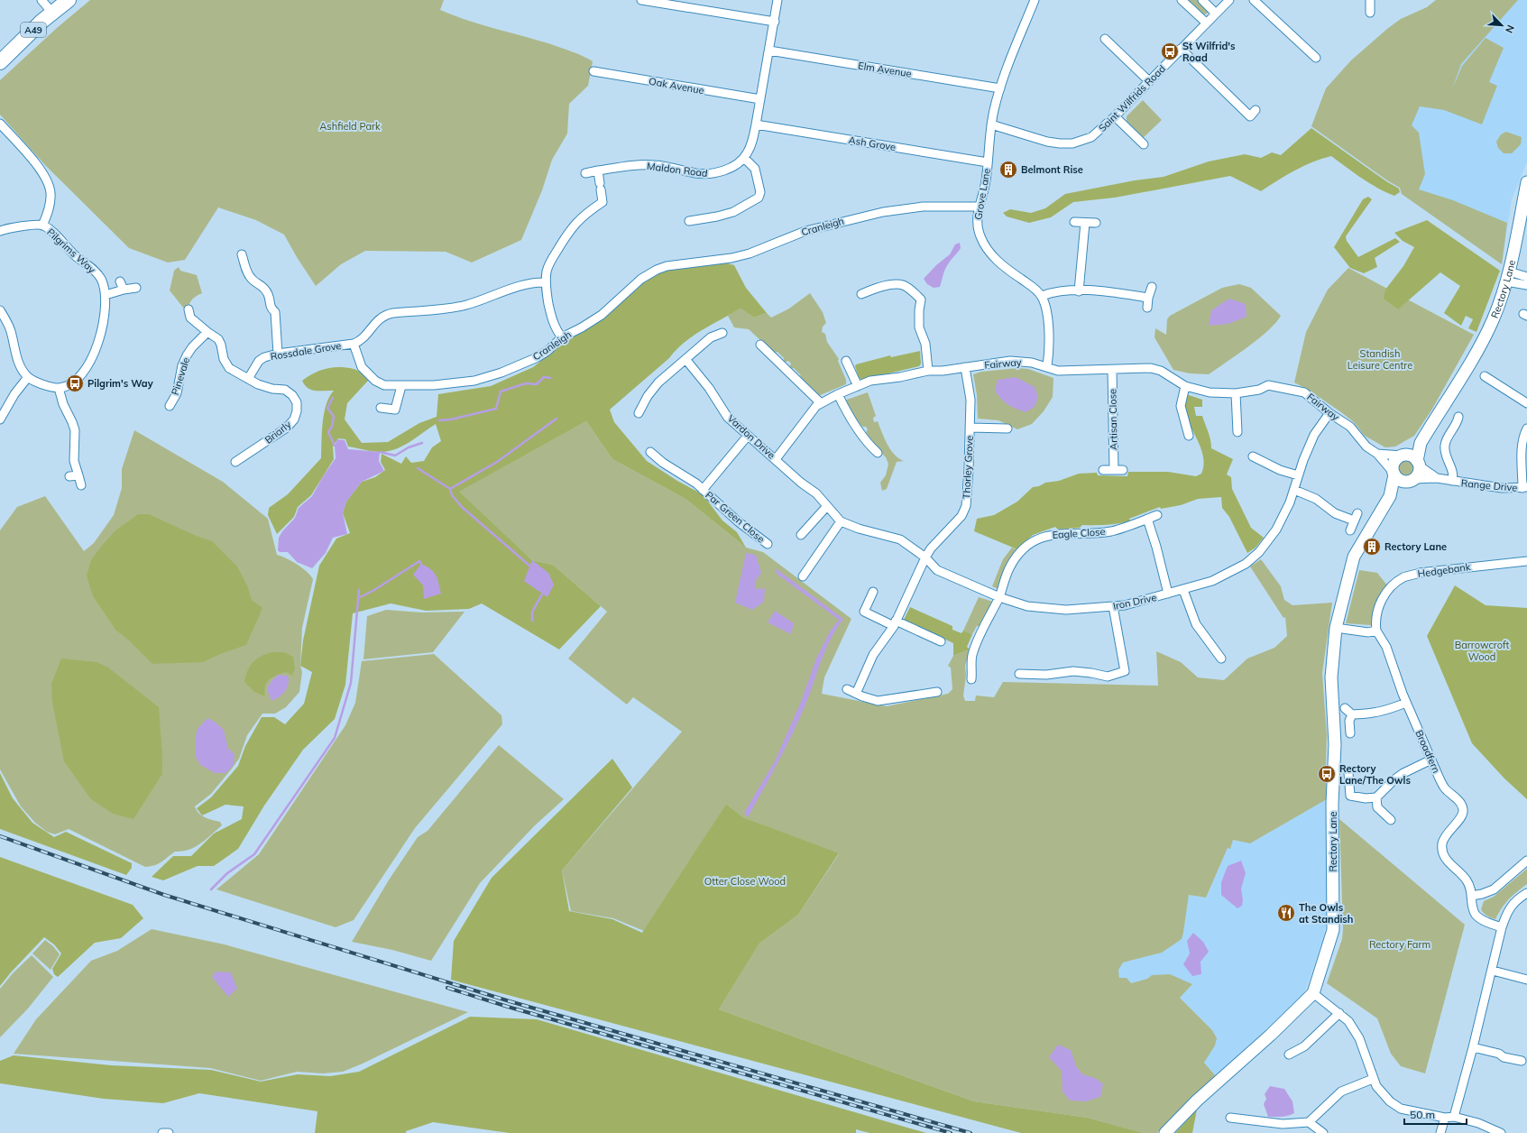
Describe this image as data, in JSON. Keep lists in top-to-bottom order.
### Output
{
  "streets": {
    "highway": ["A49"],
    "main road": ["Rectory Lane"],
    "street": [
      "Elm Avenue",
      "Oak Avenue",
      "Saint Wilfrids Road",
      "Ash Grove",
      "Maldon Road",
      "Grove Lane",
      "Cranleigh",
      "Pilgrims Way",
      "Rossdale Grove",
      "Fairway",
      "Pinevale",
      "Artisan Close",
      "Briarly",
      "Vardon Drive",
      "Thorley Grove",
      "Range Drive",
      "Par Green Close",
      "Eagle Close",
      "Hedgebank",
      "Iron Drive",
      "Broadfern"
    ]
  },
  "crossings": [
    ["Elm Avenue", "Grove Lane"],
    ["Saint Wilfrids Road", "Grove Lane"],
    ["Ash Grove", "Grove Lane"],
    ["Grove Lane", "Cranleigh"],
    ["Cranleigh", "Rossdale Grove"],
    ["Rectory Lane", "Fairway"],
    ["Rectory Lane", "Range Drive"],
    ["Rossdale Grove", "Briarly"],
    ["Fairway", "Artisan Close"],
    ["Fairway", "Vardon Drive"],
    ["Fairway", "Thorley Grove"],
    ["Fairway", "Range Drive"],
    ["Fairway", "Iron Drive"],
    ["Pinevale", "Briarly"],
    ["Vardon Drive", "Thorley Grove"],
    ["Vardon Drive", "Par Green Close"],
    ["Vardon Drive", "Iron Drive"],
    ["Thorley Grove", "Iron Drive"],
    ["Eagle Close", "Iron Drive"],
    ["Hedgebank", "Broadfern"]
  ],
  "parks": [
    "Ashfield Park",
    "Standish Leisure Centre",
    "Barrowcroft Wood",
    "Otter Close Wood",
    "Rectory Farm"
  ],
  "places": {
    "bus stop": ["St Wilfrid's Road", "Pilgrim's Way", "Rectory Lane/The Owls"],
    "building": ["Belmont Rise", "Rectory Lane"],
    "restaurant": ["The Owls at Standish"]
  },
  "scale_bar": "50 m",
  "north": "bottom right"
}
